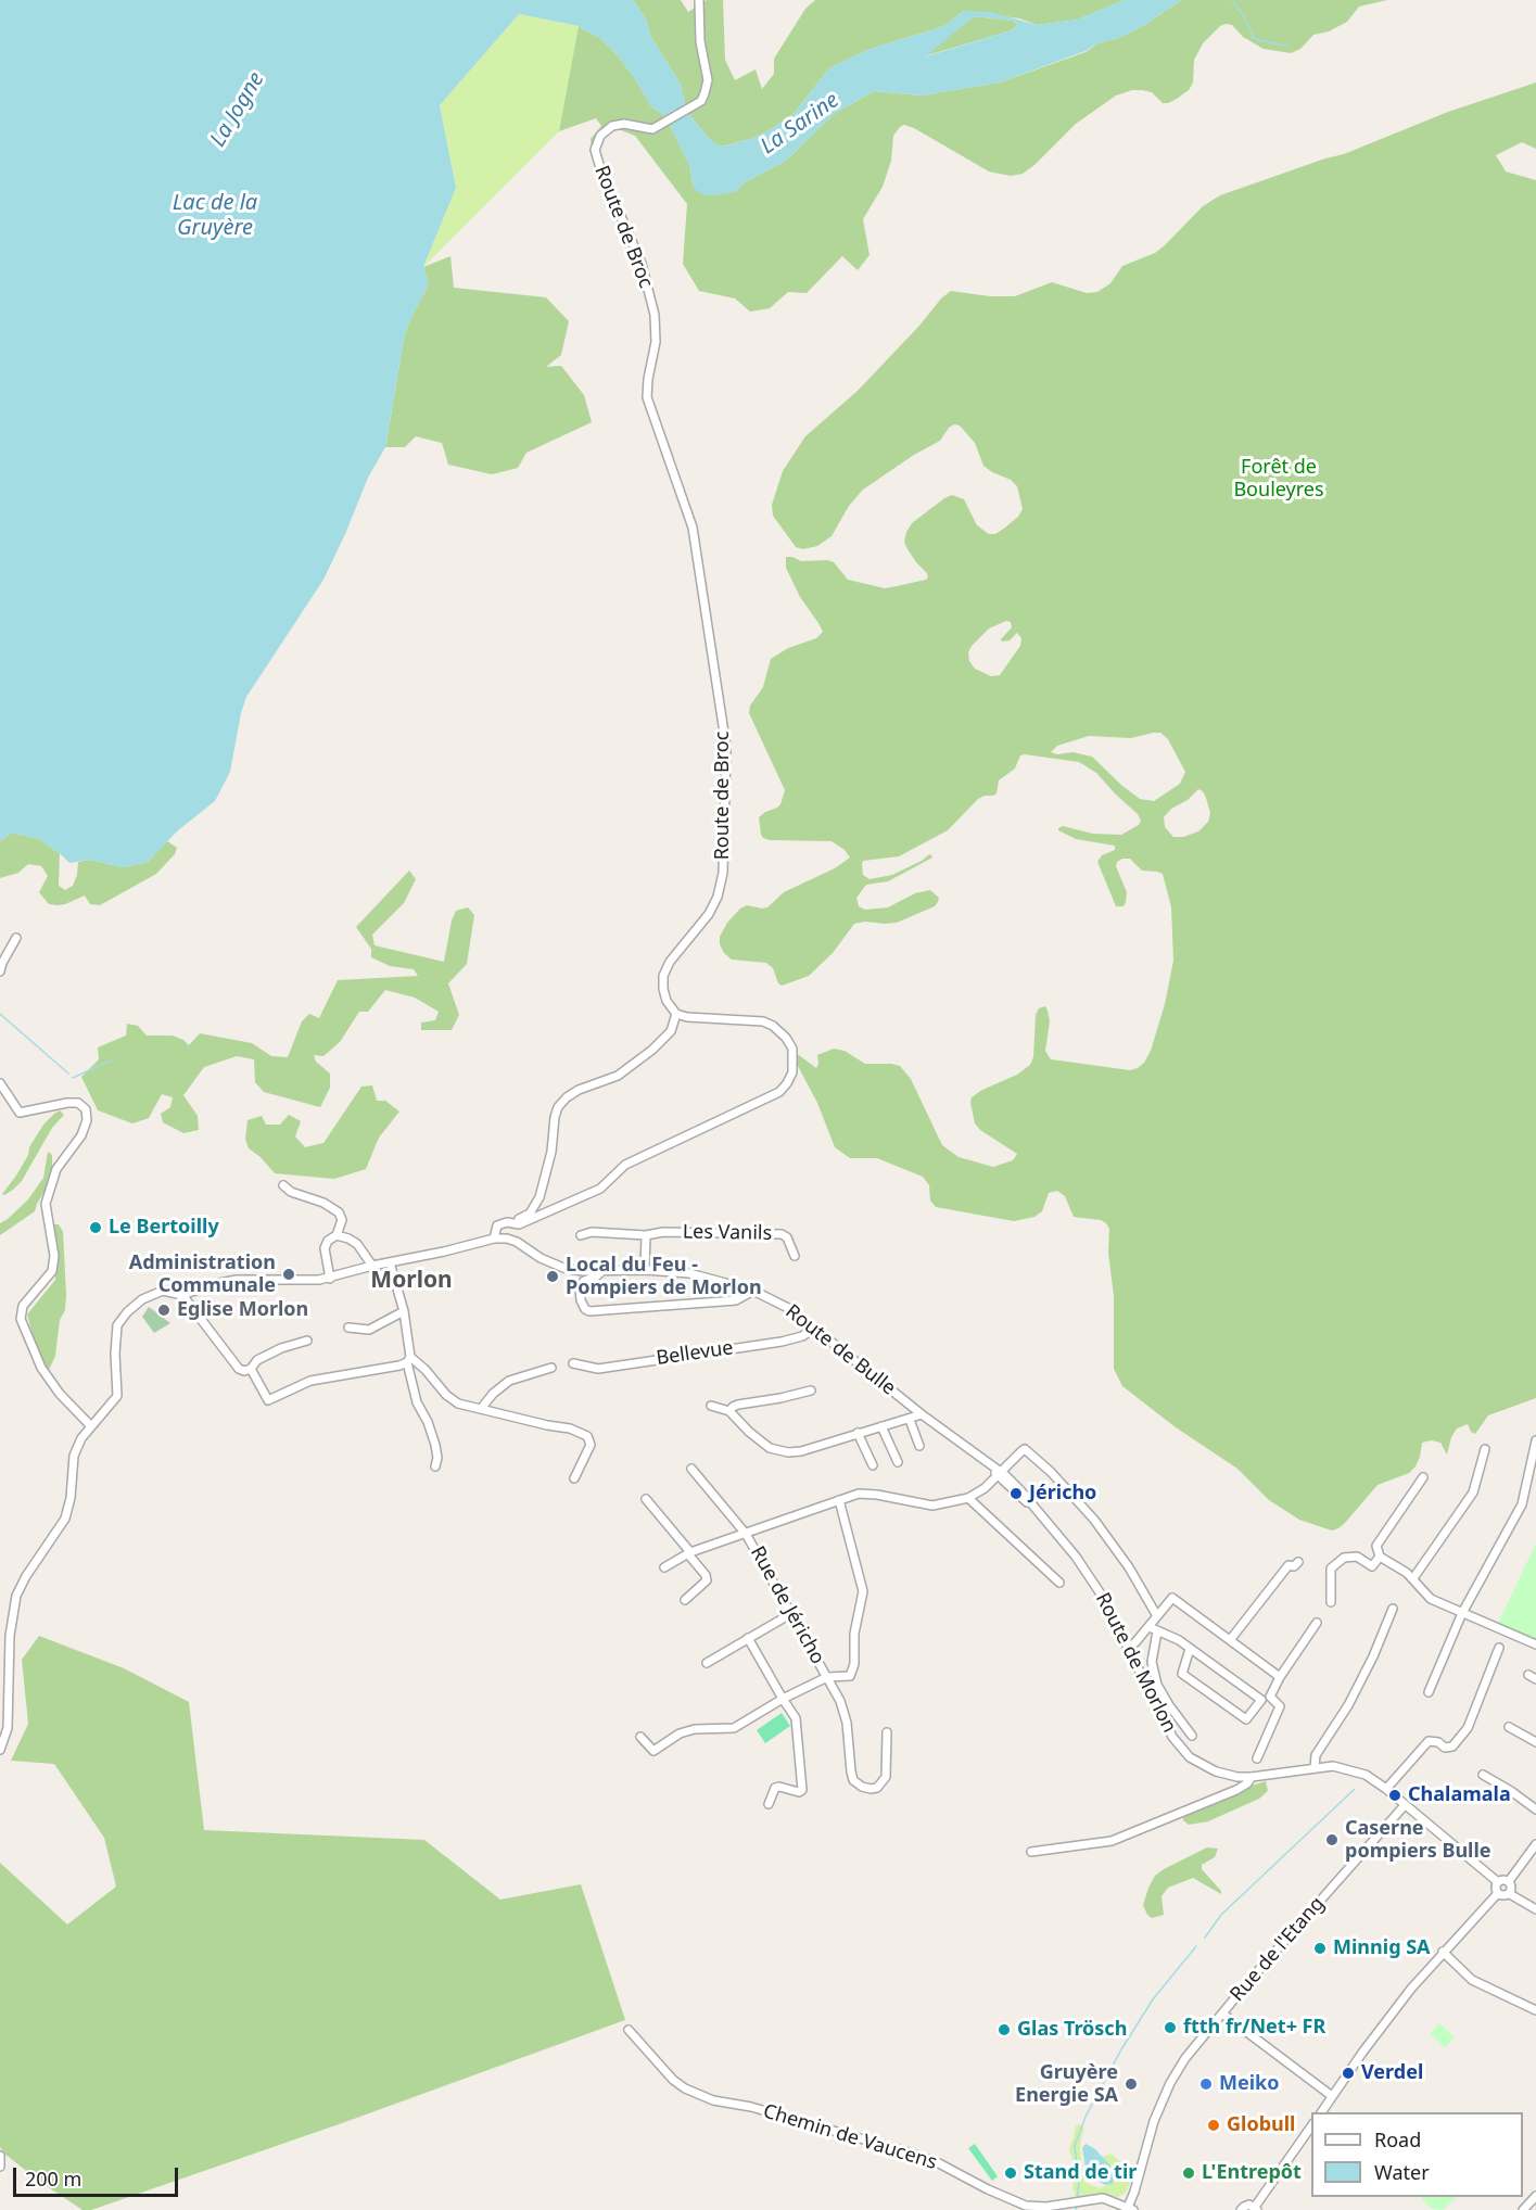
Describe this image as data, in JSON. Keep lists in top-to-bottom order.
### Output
{
  "streets": {
    "street": [
      "Route de Broc",
      "Les Vanils",
      "Route de Bulle",
      "Bellevue",
      "Rue de Jéricho",
      "Route de Morlon",
      "Rue de l'Etang",
      "Chemin de Vaucens"
    ]
  },
  "crossings": [
    ["Route de Bulle", "Bellevue"],
    ["Route de Bulle", "Route de Morlon"],
    ["Route de Morlon", "Rue de l'Etang"],
    ["Rue de l'Etang", "Chemin de Vaucens"]
  ],
  "districts": ["Morlon"],
  "water": ["La Jogne", "La Sarine", "Lac de la Gruyère"],
  "parks": ["Forêt de Bouleyres"],
  "places": [
    "Le Bertoilly",
    "Administration Communale",
    "Local du Feu - Pompiers de Morlon",
    "Eglise Morlon",
    "Jéricho",
    "Chalamala",
    "Caserne pompiers Bulle",
    "Minnig SA",
    "ftth fr/Net+ FR",
    "Glas Trösch",
    "Verdel",
    "Gruyère Energie SA",
    "Meiko",
    "Globull",
    "Stand de tir",
    "L'Entrepôt"
  ],
  "legend": ["Road", "Water"],
  "scale_bar": "200 m"
}
